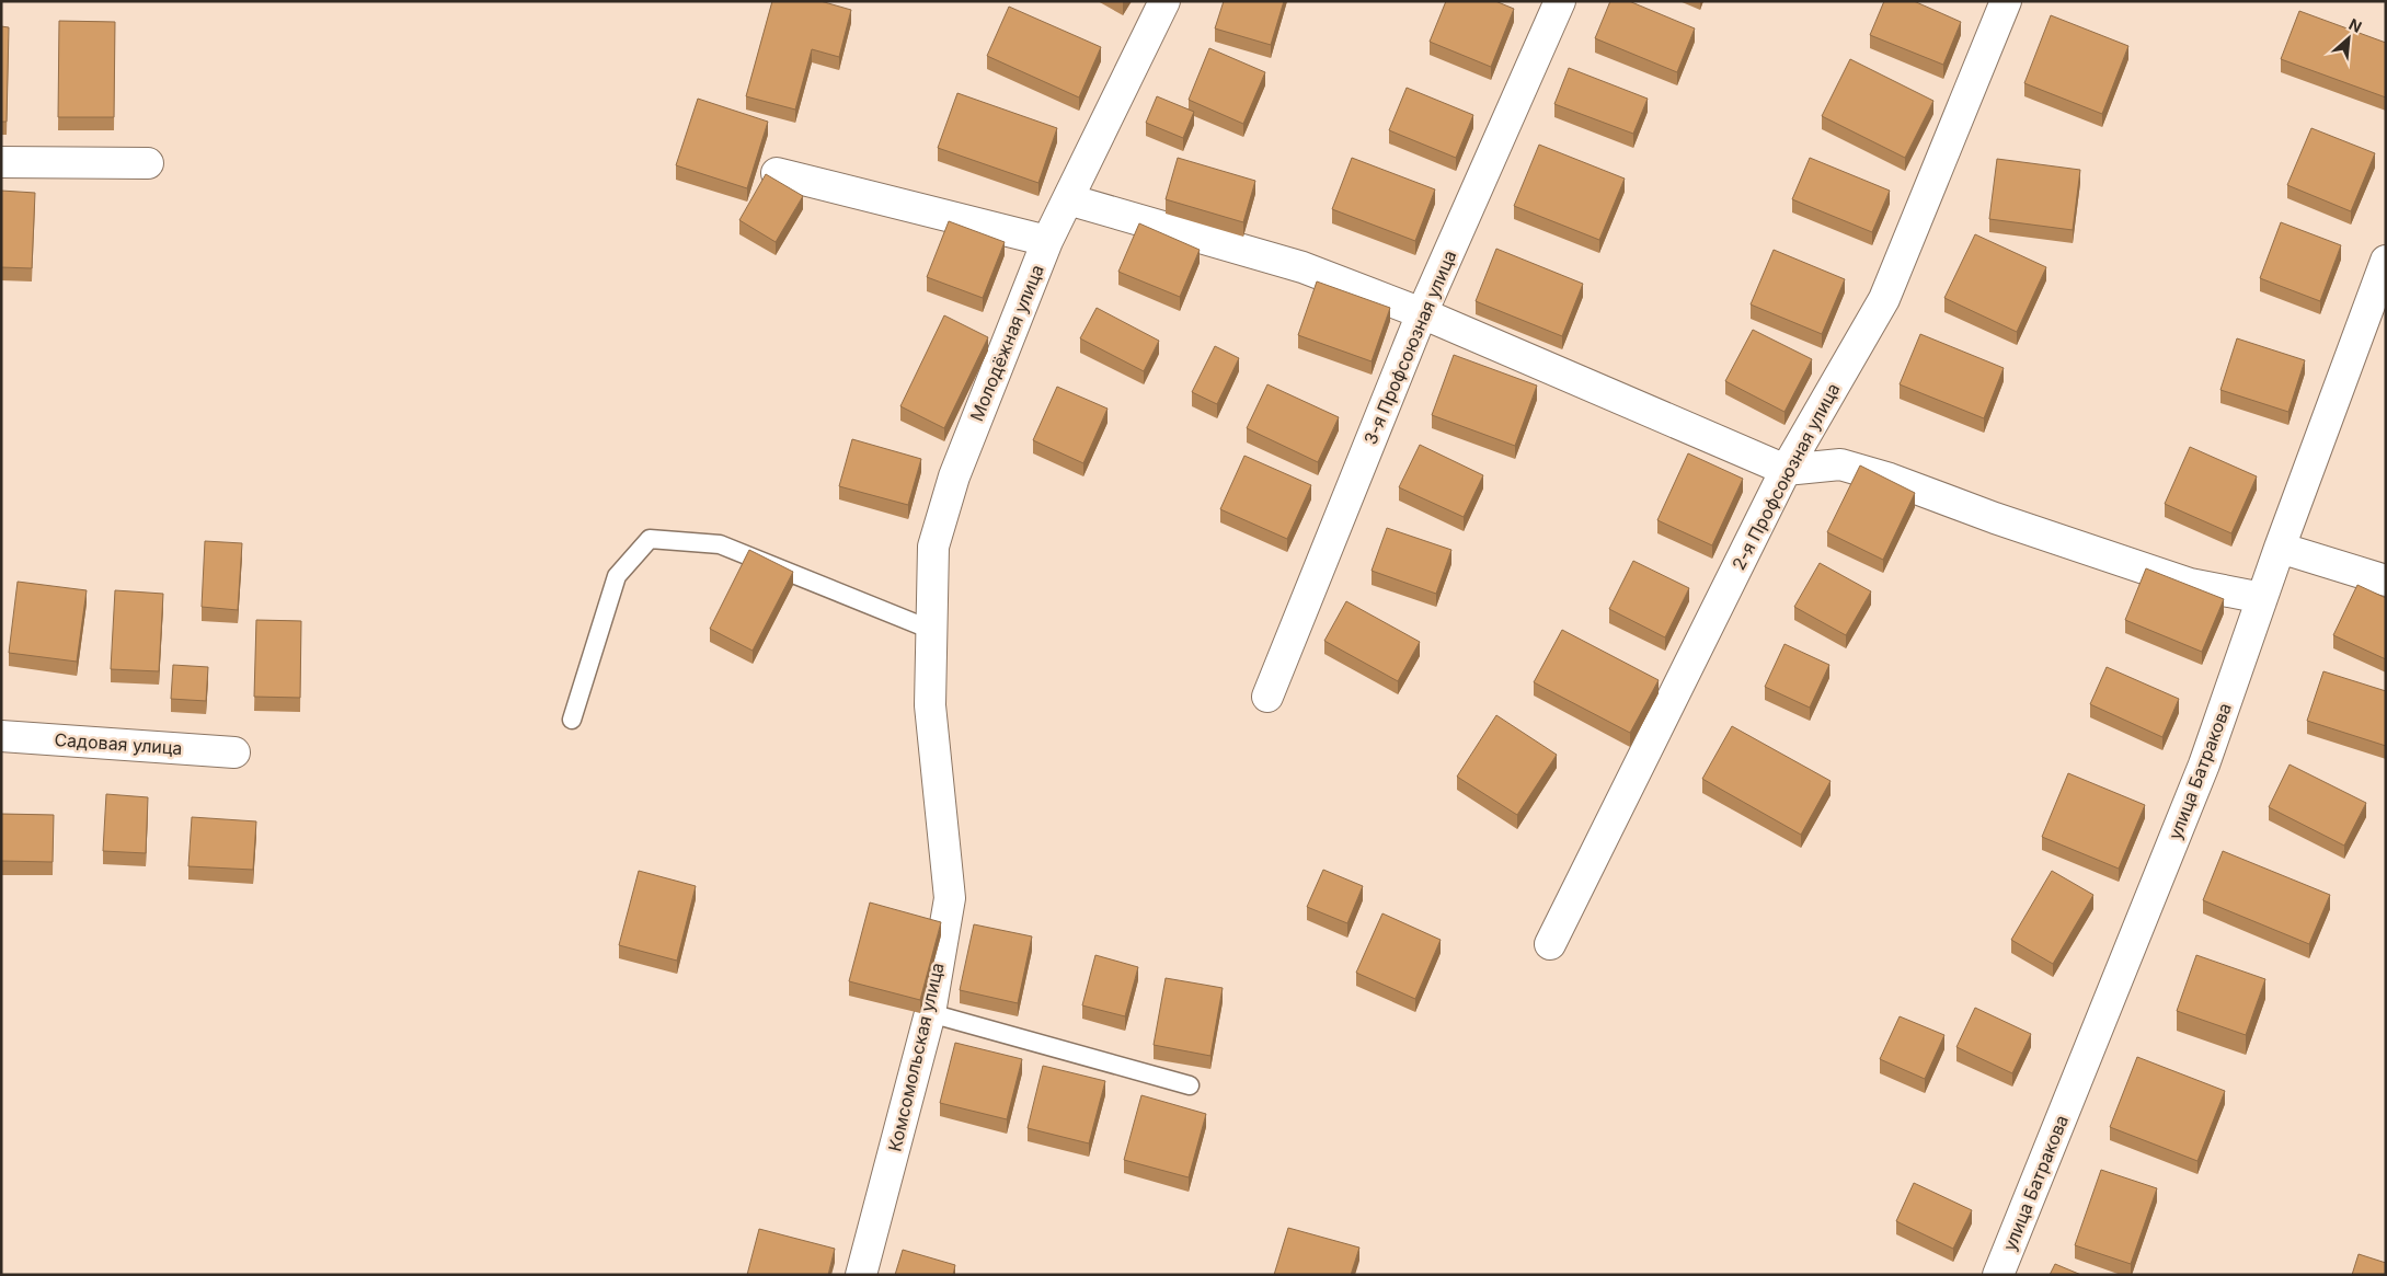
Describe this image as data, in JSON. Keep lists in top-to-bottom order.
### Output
{
  "streets": {
    "street": [
      "Молодёжная улица",
      "3-я Профсоюзная улица",
      "2-я Профсоюзная улица",
      "Садовая улица",
      "улица Батракова",
      "Комсомольская улица"
    ]
  },
  "crossings": [
    ["Молодёжная улица", "Комсомольская улица"]
  ],
  "north": "top right"
}
